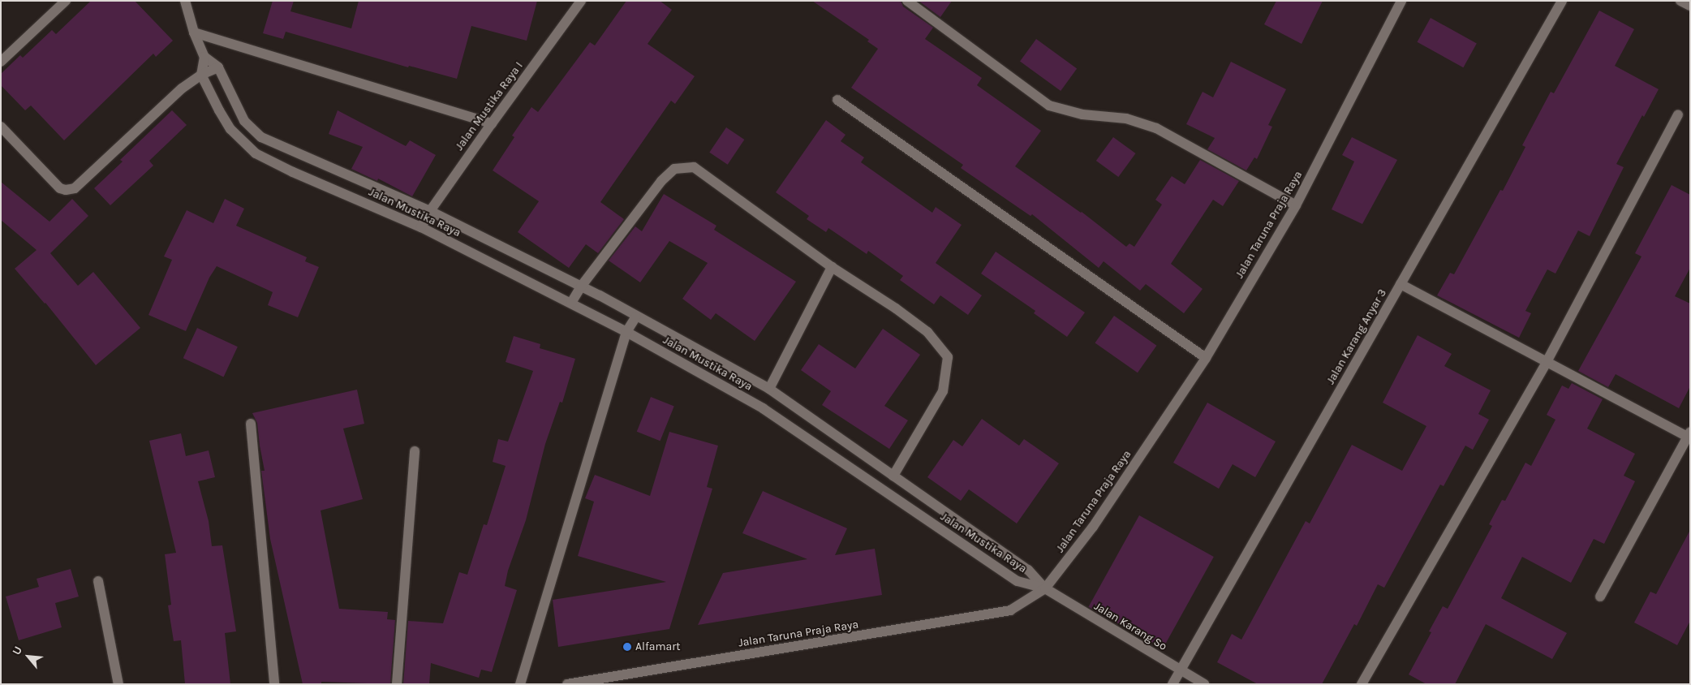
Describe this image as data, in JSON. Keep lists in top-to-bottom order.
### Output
{
  "streets": {
    "street": [
      "Jalan Mustika Raya I",
      "Jalan Mustika Raya",
      "Jalan Taruna Praja Raya",
      "Jalan Karang Anyar 3",
      "Jalan Karang So"
    ]
  },
  "crossings": [
    ["Jalan Mustika Raya I", "Jalan Mustika Raya"],
    ["Jalan Mustika Raya", "Jalan Taruna Praja Raya"],
    ["Jalan Mustika Raya", "Jalan Karang So"],
    ["Jalan Taruna Praja Raya", "Jalan Karang So"],
    ["Jalan Karang Anyar 3", "Jalan Karang So"]
  ],
  "places": ["Alfamart"],
  "north": "top left"
}
